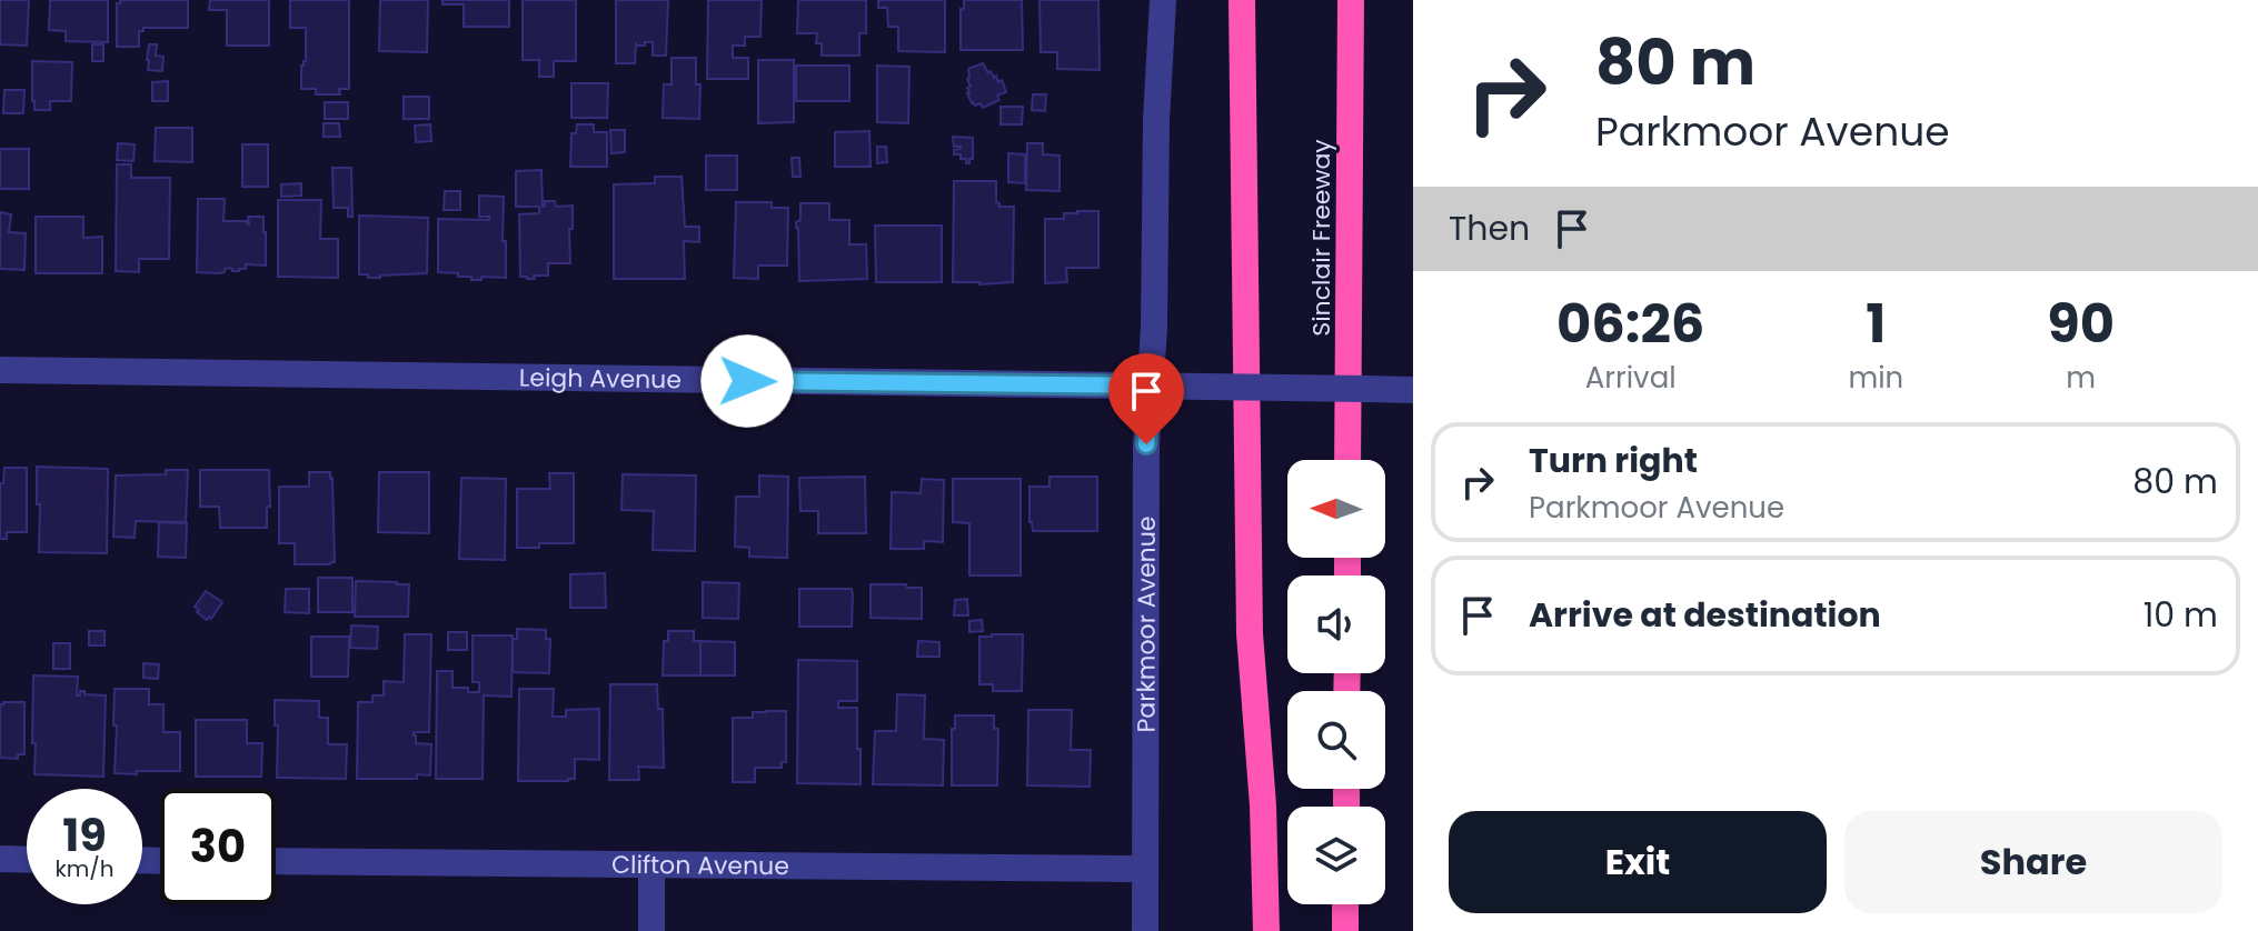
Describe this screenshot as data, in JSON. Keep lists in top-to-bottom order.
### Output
{
  "streets": {
    "highway": ["Sinclair Freeway"],
    "street": ["Leigh Avenue", "Parkmoor Avenue", "Clifton Avenue"]
  },
  "crossings": [
    ["Leigh Avenue", "Parkmoor Avenue"],
    ["Parkmoor Avenue", "Clifton Avenue"]
  ],
  "north": "left",
  "page": {
    "turn": ["80 m", "Parkmoor Avenue"],
    "then": "Then",
    "eta": [
      "06:26",
      "Arrival",
      "1",
      "min",
      "90",
      "m"
    ],
    "list": [
      {
        "name": "Turn right",
        "note": "Parkmoor Avenue",
        "value": "80 m"
      },
      {
        "name": "Arrive at destination",
        "value": "10 m"
      }
    ],
    "speed": "19 km/h",
    "limit": "30",
    "buttons": ["Exit", "Share"]
  }
}
